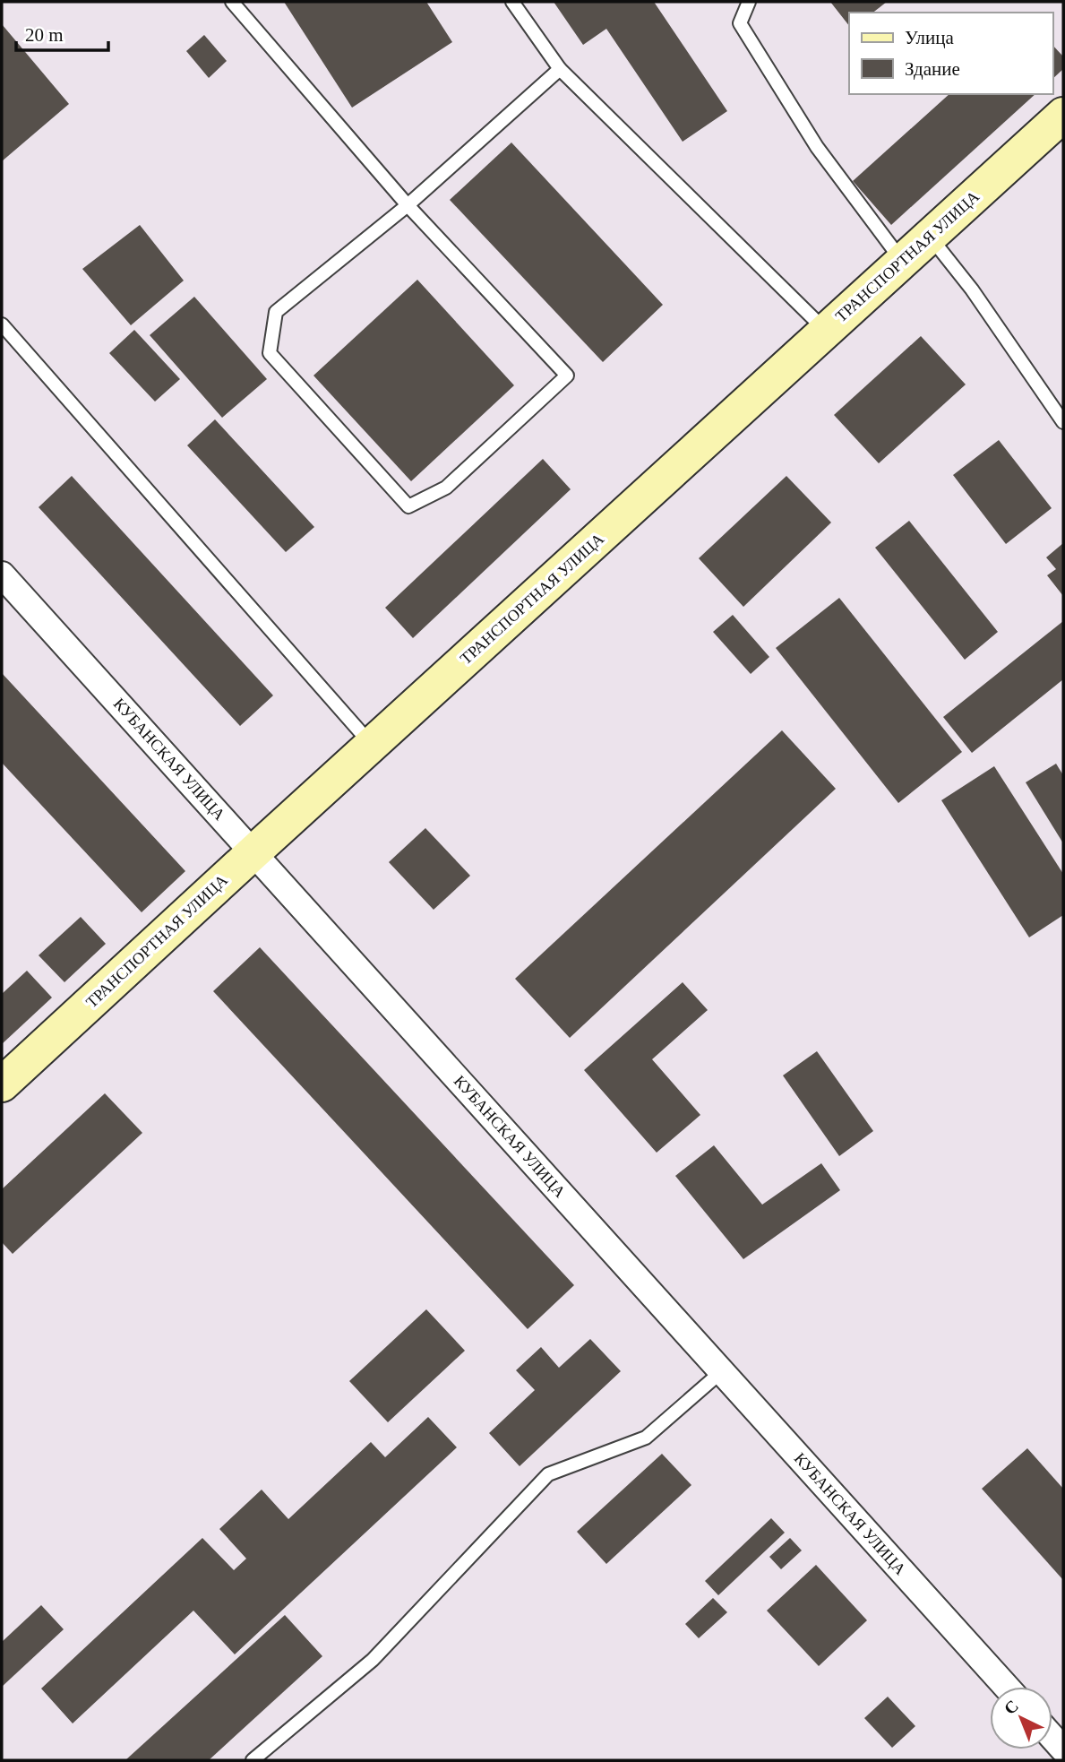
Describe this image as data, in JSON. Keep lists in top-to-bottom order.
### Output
{
  "streets": {
    "street": ["ТРАНСПОРТНАЯ УЛИЦА", "КУБАНСКАЯ УЛИЦА"]
  },
  "crossings": [
    ["ТРАНСПОРТНАЯ УЛИЦА", "КУБАНСКАЯ УЛИЦА"]
  ],
  "legend": ["Улица", "Здание"],
  "scale_bar": "20 m",
  "north": "top left"
}
